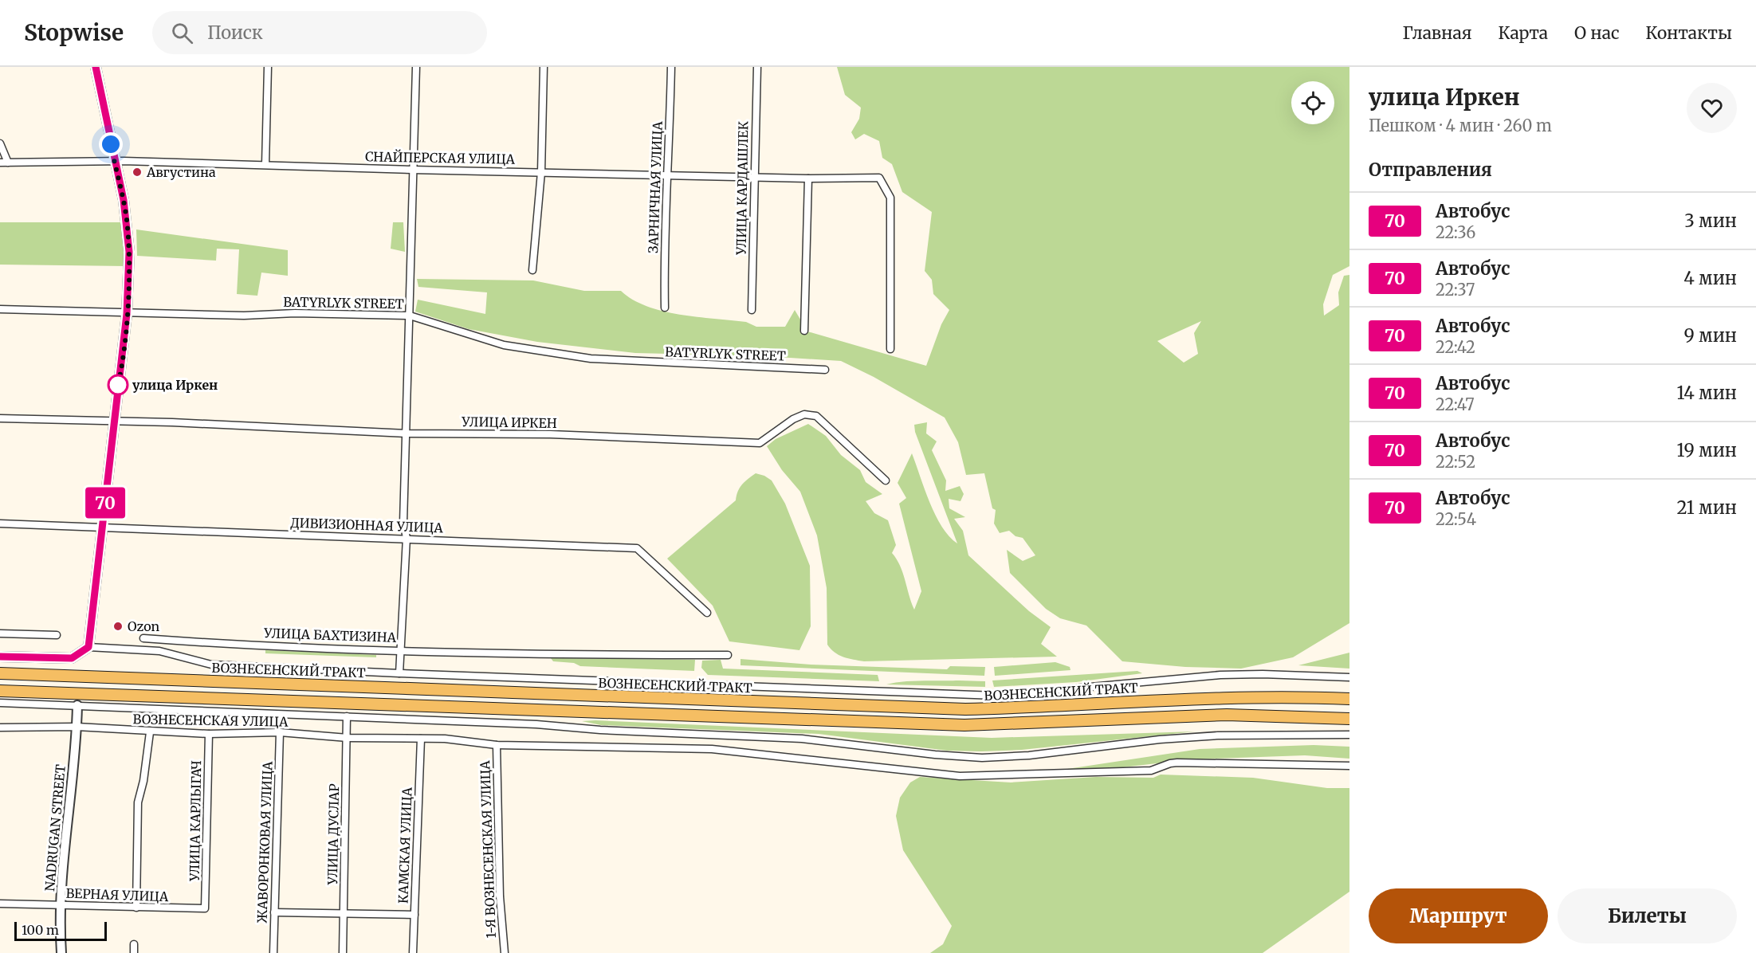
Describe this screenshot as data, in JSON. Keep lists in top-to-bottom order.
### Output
{
  "streets": {
    "main road": ["ВОЗНЕСЕНСКИЙ ТРАКТ"],
    "street": [
      "СНАЙПЕРСКАЯ УЛИЦА",
      "ЗАРНИЧНАЯ УЛИЦА",
      "УЛИЦА КАРДАШЛЕК",
      "BATYRLYK STREET",
      "УЛИЦА ИРКЕН",
      "ДИВИЗИОННАЯ УЛИЦА",
      "УЛИЦА БАХТИЗИНА",
      "ВОЗНЕСЕНСКАЯ УЛИЦА",
      "УЛИЦА КАРЛЫГАЧ",
      "NADRUGAN STREET",
      "УЛИЦА ДУСЛАР",
      "ЖАВОРОНКОВАЯ УЛИЦА",
      "КАМСКАЯ УЛИЦА",
      "1-Я ВОЗНЕСЕНСКАЯ УЛИЦА",
      "ВЕРНАЯ УЛИЦА"
    ]
  },
  "crossings": [
    ["СНАЙПЕРСКАЯ УЛИЦА", "ЗАРНИЧНАЯ УЛИЦА"],
    ["СНАЙПЕРСКАЯ УЛИЦА", "УЛИЦА КАРДАШЛЕК"],
    ["ВОЗНЕСЕНСКАЯ УЛИЦА", "УЛИЦА КАРЛЫГАЧ"],
    ["ВОЗНЕСЕНСКАЯ УЛИЦА", "NADRUGAN STREET"],
    ["ВОЗНЕСЕНСКАЯ УЛИЦА", "УЛИЦА ДУСЛАР"],
    ["ВОЗНЕСЕНСКАЯ УЛИЦА", "ЖАВОРОНКОВАЯ УЛИЦА"],
    ["ВОЗНЕСЕНСКАЯ УЛИЦА", "КАМСКАЯ УЛИЦА"],
    ["ВОЗНЕСЕНСКАЯ УЛИЦА", "1-Я ВОЗНЕСЕНСКАЯ УЛИЦА"],
    ["УЛИЦА КАРЛЫГАЧ", "ВЕРНАЯ УЛИЦА"],
    ["NADRUGAN STREET", "ВЕРНАЯ УЛИЦА"]
  ],
  "places": ["Августина", "улица Иркен", "Ozon"],
  "lines": ["bus line 70"],
  "scale_bar": "100 m",
  "page": {
    "header": "Stopwise",
    "search": "Поиск",
    "nav": [
      "Главная",
      "Карта",
      "О нас",
      "Контакты"
    ],
    "on_map": "70",
    "heading": [
      ["улица Иркен", "Пешком · 4 мин · 260 m"],
      "Отправления"
    ],
    "list": [
      {
        "mark": "70",
        "name": "Автобус",
        "note": "22:36",
        "value": "3 мин"
      },
      {
        "mark": "70",
        "name": "Автобус",
        "note": "22:37",
        "value": "4 мин"
      },
      {
        "mark": "70",
        "name": "Автобус",
        "note": "22:42",
        "value": "9 мин"
      },
      {
        "mark": "70",
        "name": "Автобус",
        "note": "22:47",
        "value": "14 мин"
      },
      {
        "mark": "70",
        "name": "Автобус",
        "note": "22:52",
        "value": "19 мин"
      },
      {
        "mark": "70",
        "name": "Автобус",
        "note": "22:54",
        "value": "21 мин"
      }
    ],
    "buttons": ["Маршрут", "Билеты"],
    "scale": "100 m"
  }
}
